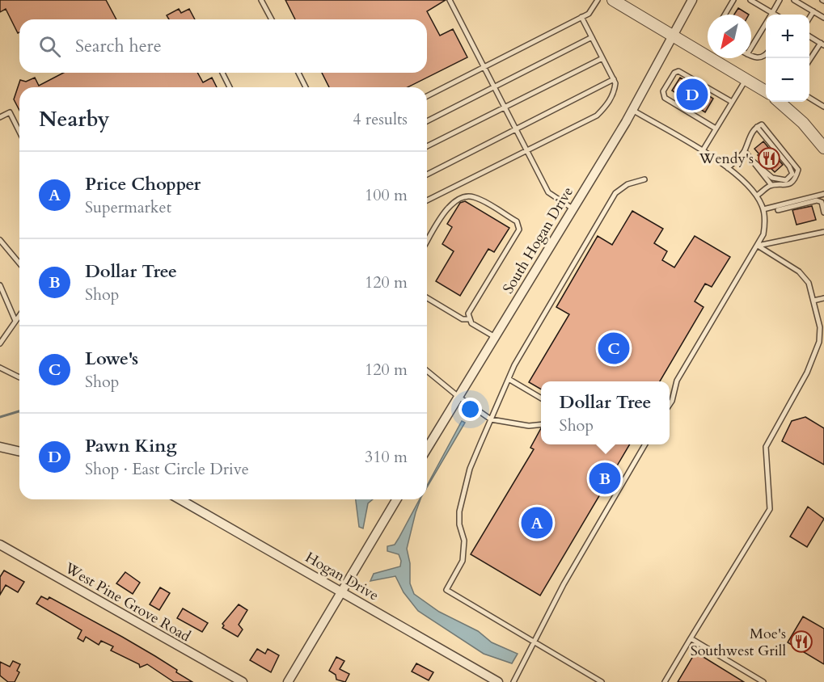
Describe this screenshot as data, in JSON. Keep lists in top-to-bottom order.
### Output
{
  "streets": {
    "street": ["South Hogan Drive", "Hogan Drive", "West Pine Grove Road"]
  },
  "places": {
    "restaurant": ["Wendy's", "Moe's Southwest Grill"]
  },
  "north": "bottom left",
  "page": {
    "map_buttons": ["+", "−"],
    "search": "Search here",
    "pins": [
      "D",
      "C",
      "B",
      "A"
    ],
    "heading": ["Nearby", "4 results"],
    "list": [
      {
        "mark": "A",
        "name": "Price Chopper",
        "note": "Supermarket",
        "value": "100 m"
      },
      {
        "mark": "B",
        "name": "Dollar Tree",
        "note": "Shop",
        "value": "120 m"
      },
      {
        "mark": "C",
        "name": "Lowe's",
        "note": "Shop",
        "value": "120 m"
      },
      {
        "mark": "D",
        "name": "Pawn King",
        "note": "Shop · East Circle Drive",
        "value": "310 m"
      }
    ],
    "popup": ["Dollar Tree", "Shop"]
  }
}
